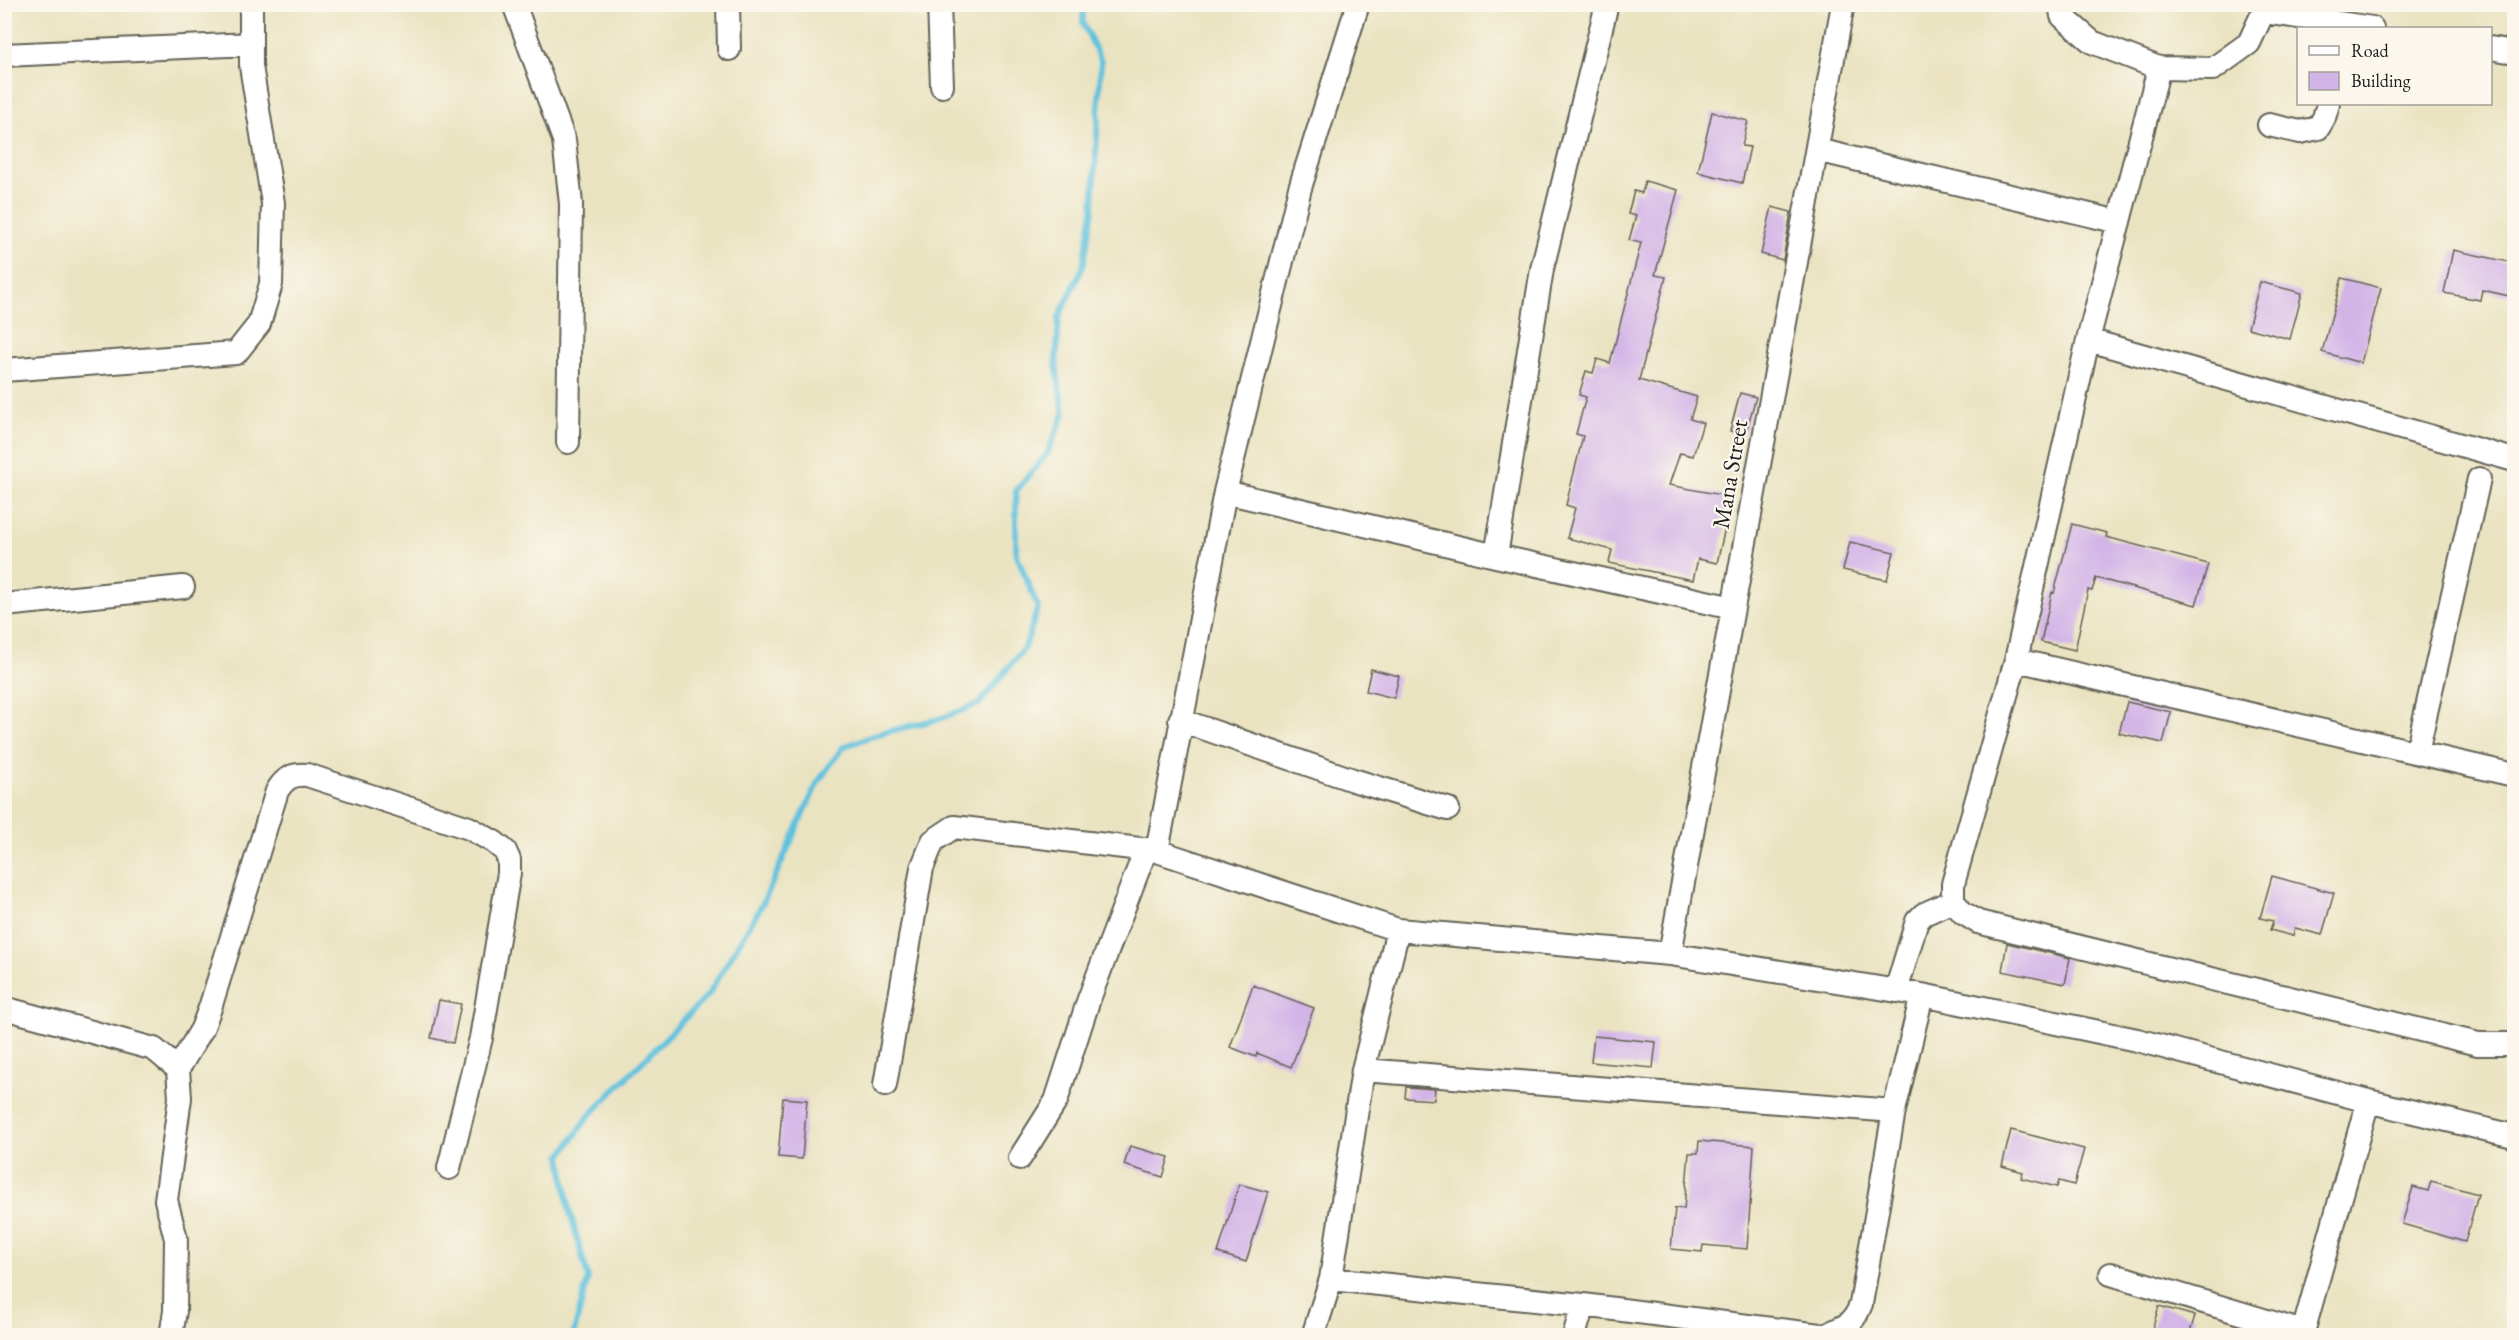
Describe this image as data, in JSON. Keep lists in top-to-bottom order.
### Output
{
  "streets": {
    "street": ["Mana Street"]
  },
  "legend": ["Road", "Building"]
}
